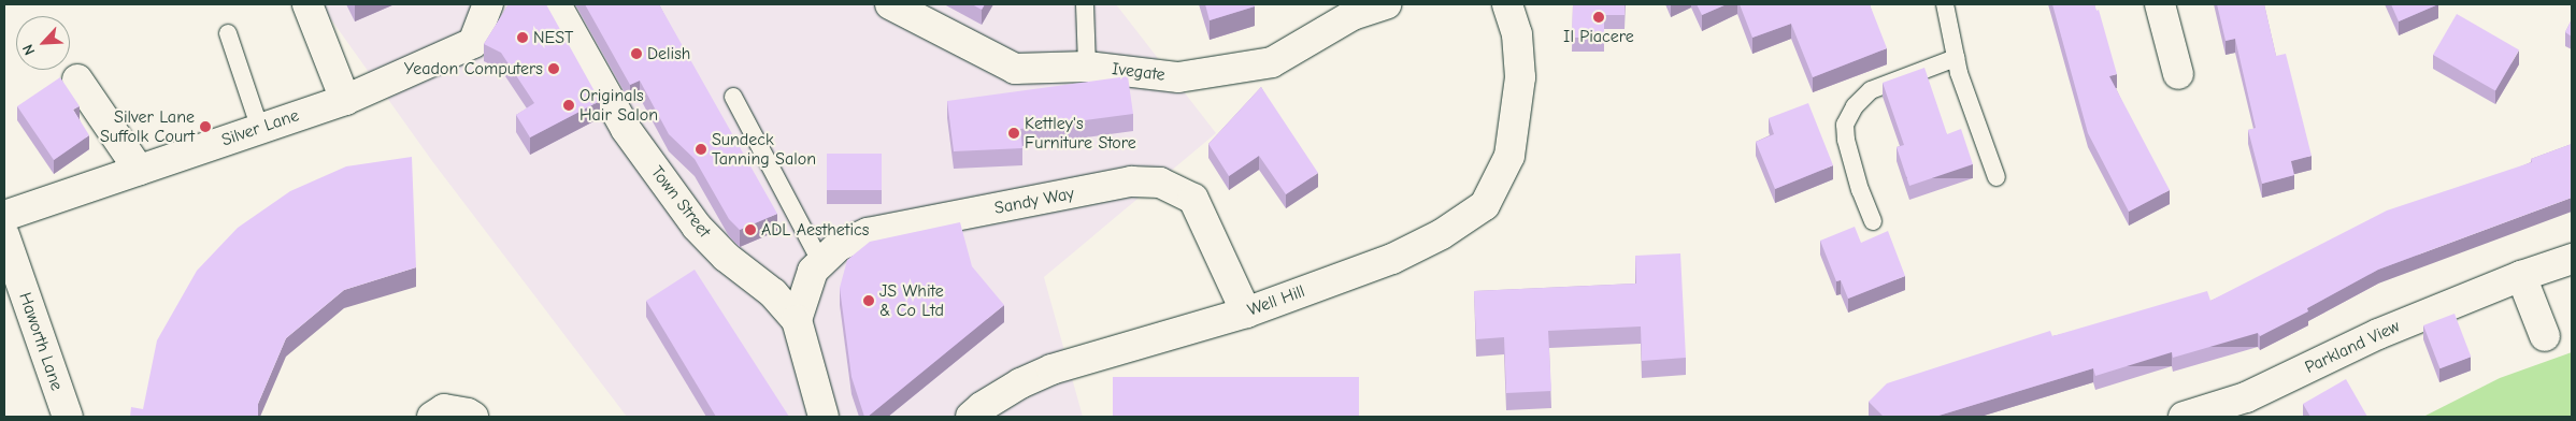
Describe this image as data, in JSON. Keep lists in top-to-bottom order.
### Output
{
  "streets": {
    "street": [
      "Ivegate",
      "Silver Lane",
      "Sandy Way",
      "Town Street",
      "Well Hill",
      "Haworth Lane",
      "Parkland View"
    ]
  },
  "crossings": [
    ["Sandy Way", "Town Street"],
    ["Sandy Way", "Well Hill"]
  ],
  "places": [
    "Il Piacere",
    "NEST",
    "Delish",
    "Yeadon Computers",
    "Originals Hair Salon",
    "Silver Lane Suffolk Court",
    "Kettley's Furniture Store",
    "Sundeck Tanning Salon",
    "ADL Aesthetics",
    "JS White & Co Ltd"
  ],
  "north": "bottom left"
}
